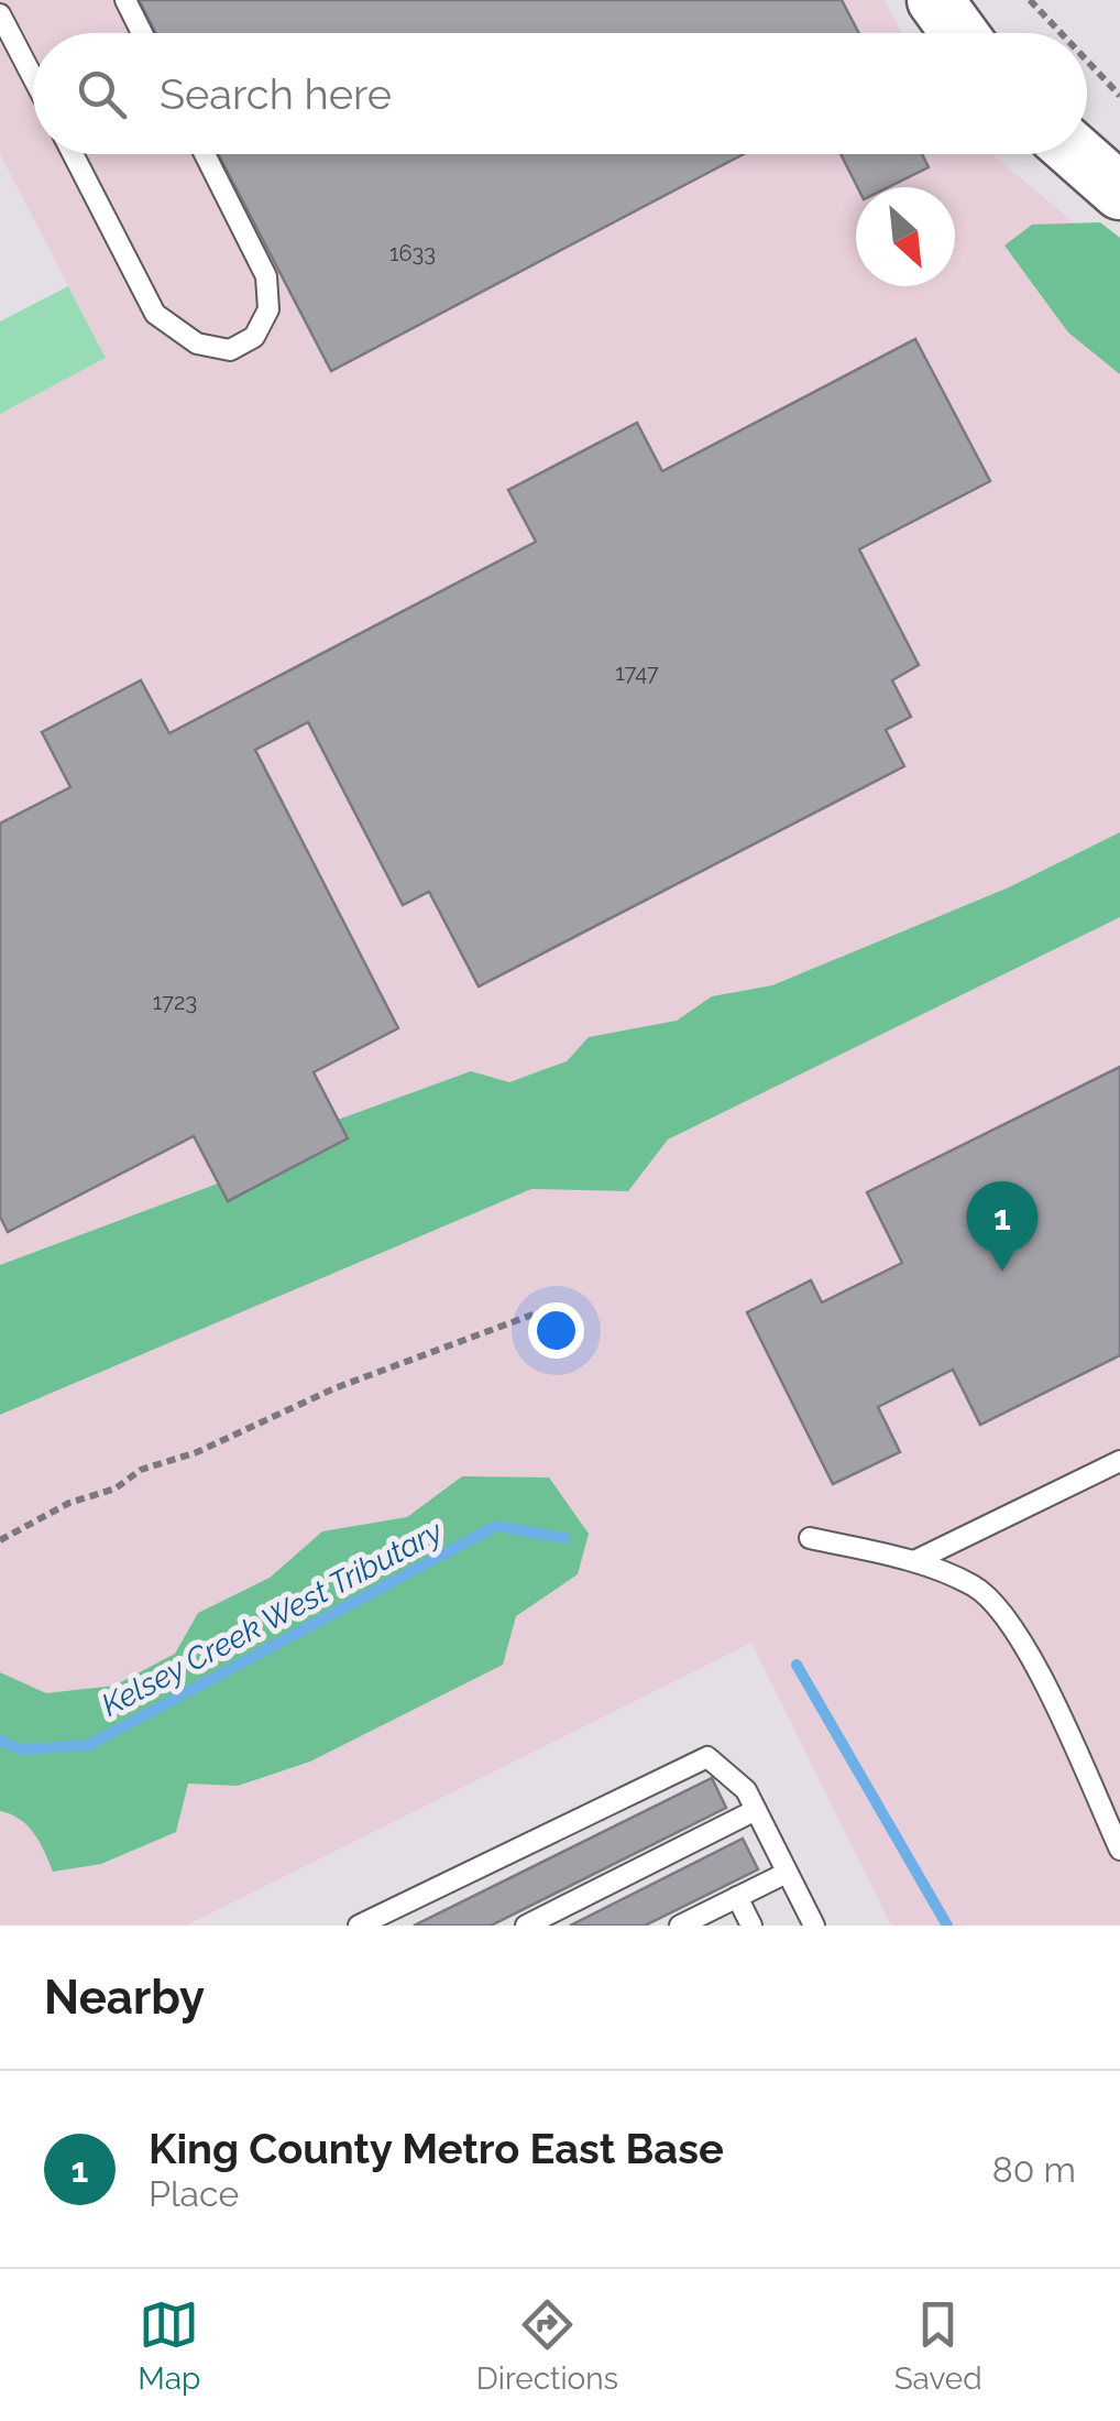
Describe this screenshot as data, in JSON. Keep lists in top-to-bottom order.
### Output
{
  "water": ["Kelsey Creek West Tributary"],
  "house_numbers": ["1633", "1747", "1723"],
  "north": "bottom right",
  "page": {
    "search": "Search here",
    "pins": "1",
    "heading": "Nearby",
    "list": [
      {
        "mark": "1",
        "name": "King County Metro East Base",
        "note": "Place",
        "value": "80 m"
      }
    ],
    "nav": ["Map", "Directions", "Saved"]
  }
}
